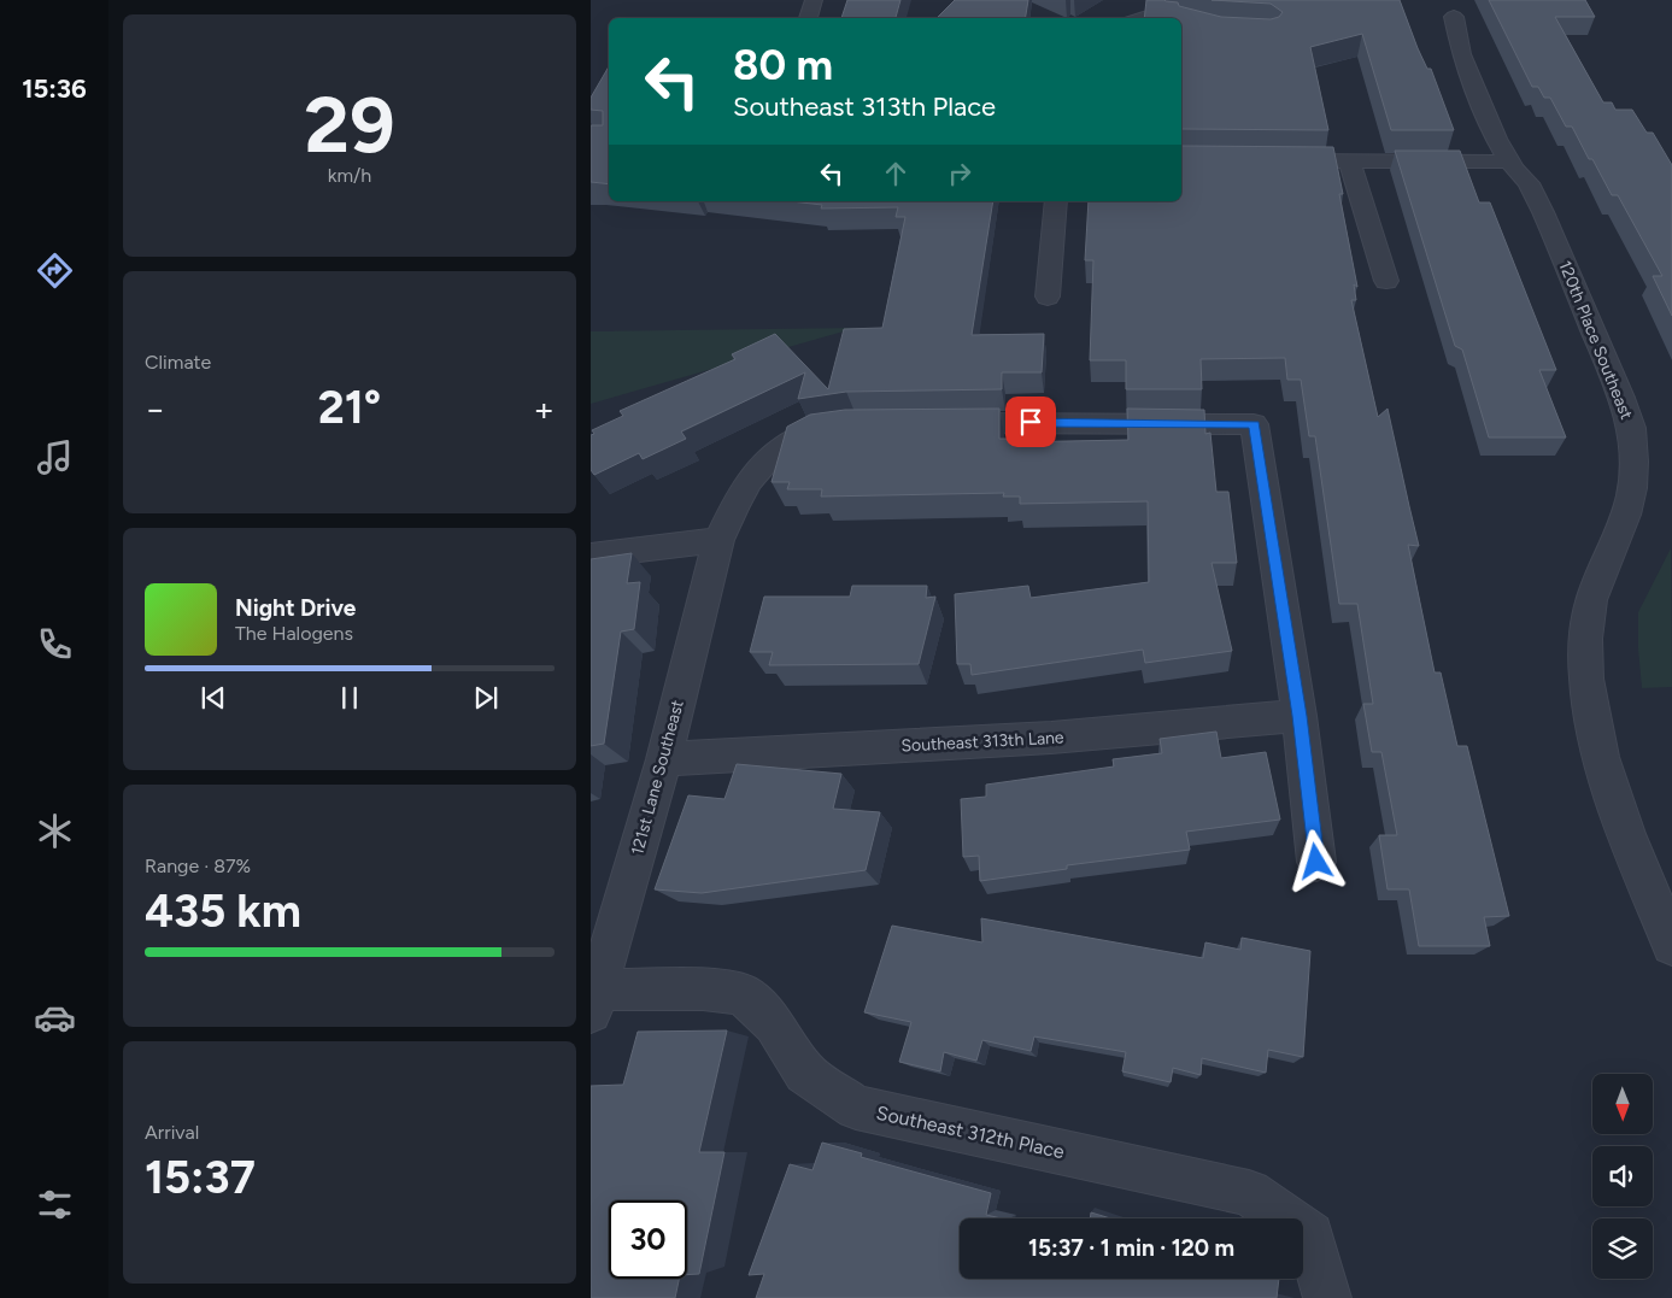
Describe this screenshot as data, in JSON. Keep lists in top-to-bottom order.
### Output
{
  "streets": {
    "street": [
      "120th Place Southeast",
      "Southeast 313th Lane",
      "121st Lane Southeast",
      "Southeast 312th Place"
    ]
  },
  "crossings": [
    ["Southeast 313th Lane", "121st Lane Southeast"],
    ["121st Lane Southeast", "Southeast 312th Place"]
  ],
  "north": "bottom",
  "page": {
    "tabs": "15:36",
    "tile": [
      ["29", "km/h"],
      "Climate",
      ["Range · 87%", "435 km"],
      ["Arrival", "15:37"]
    ],
    "turn": ["80 m", "Southeast 313th Place"],
    "heat": ["−", "21°", "+"],
    "song": ["Night Drive", "The Halogens"],
    "limit": "30",
    "trip": "15:37 · 1 min · 120 m"
  }
}
